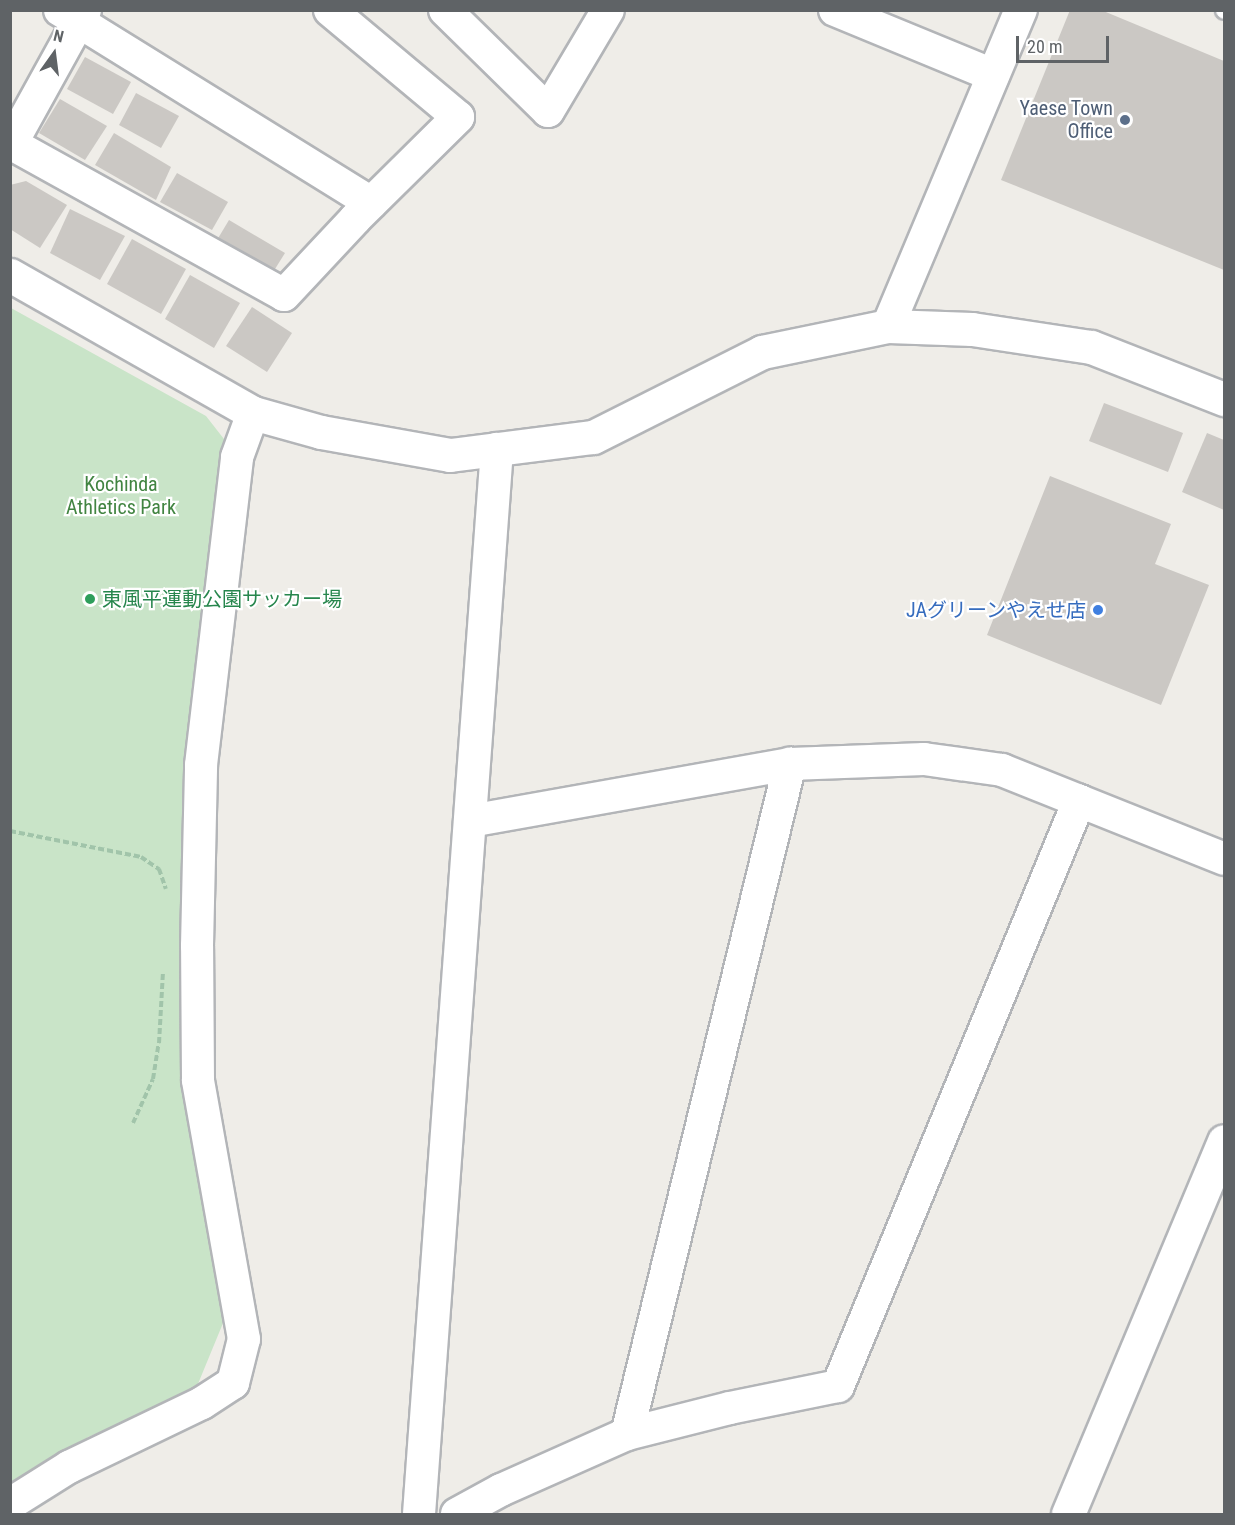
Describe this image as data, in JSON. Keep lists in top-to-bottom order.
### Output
{
  "parks": ["Kochinda Athletics Park"],
  "places": ["Yaese Town Office", "東風平運動公園サッカー場", "JAグリーンやえせ店"],
  "scale_bar": "20 m",
  "north": "top"
}
